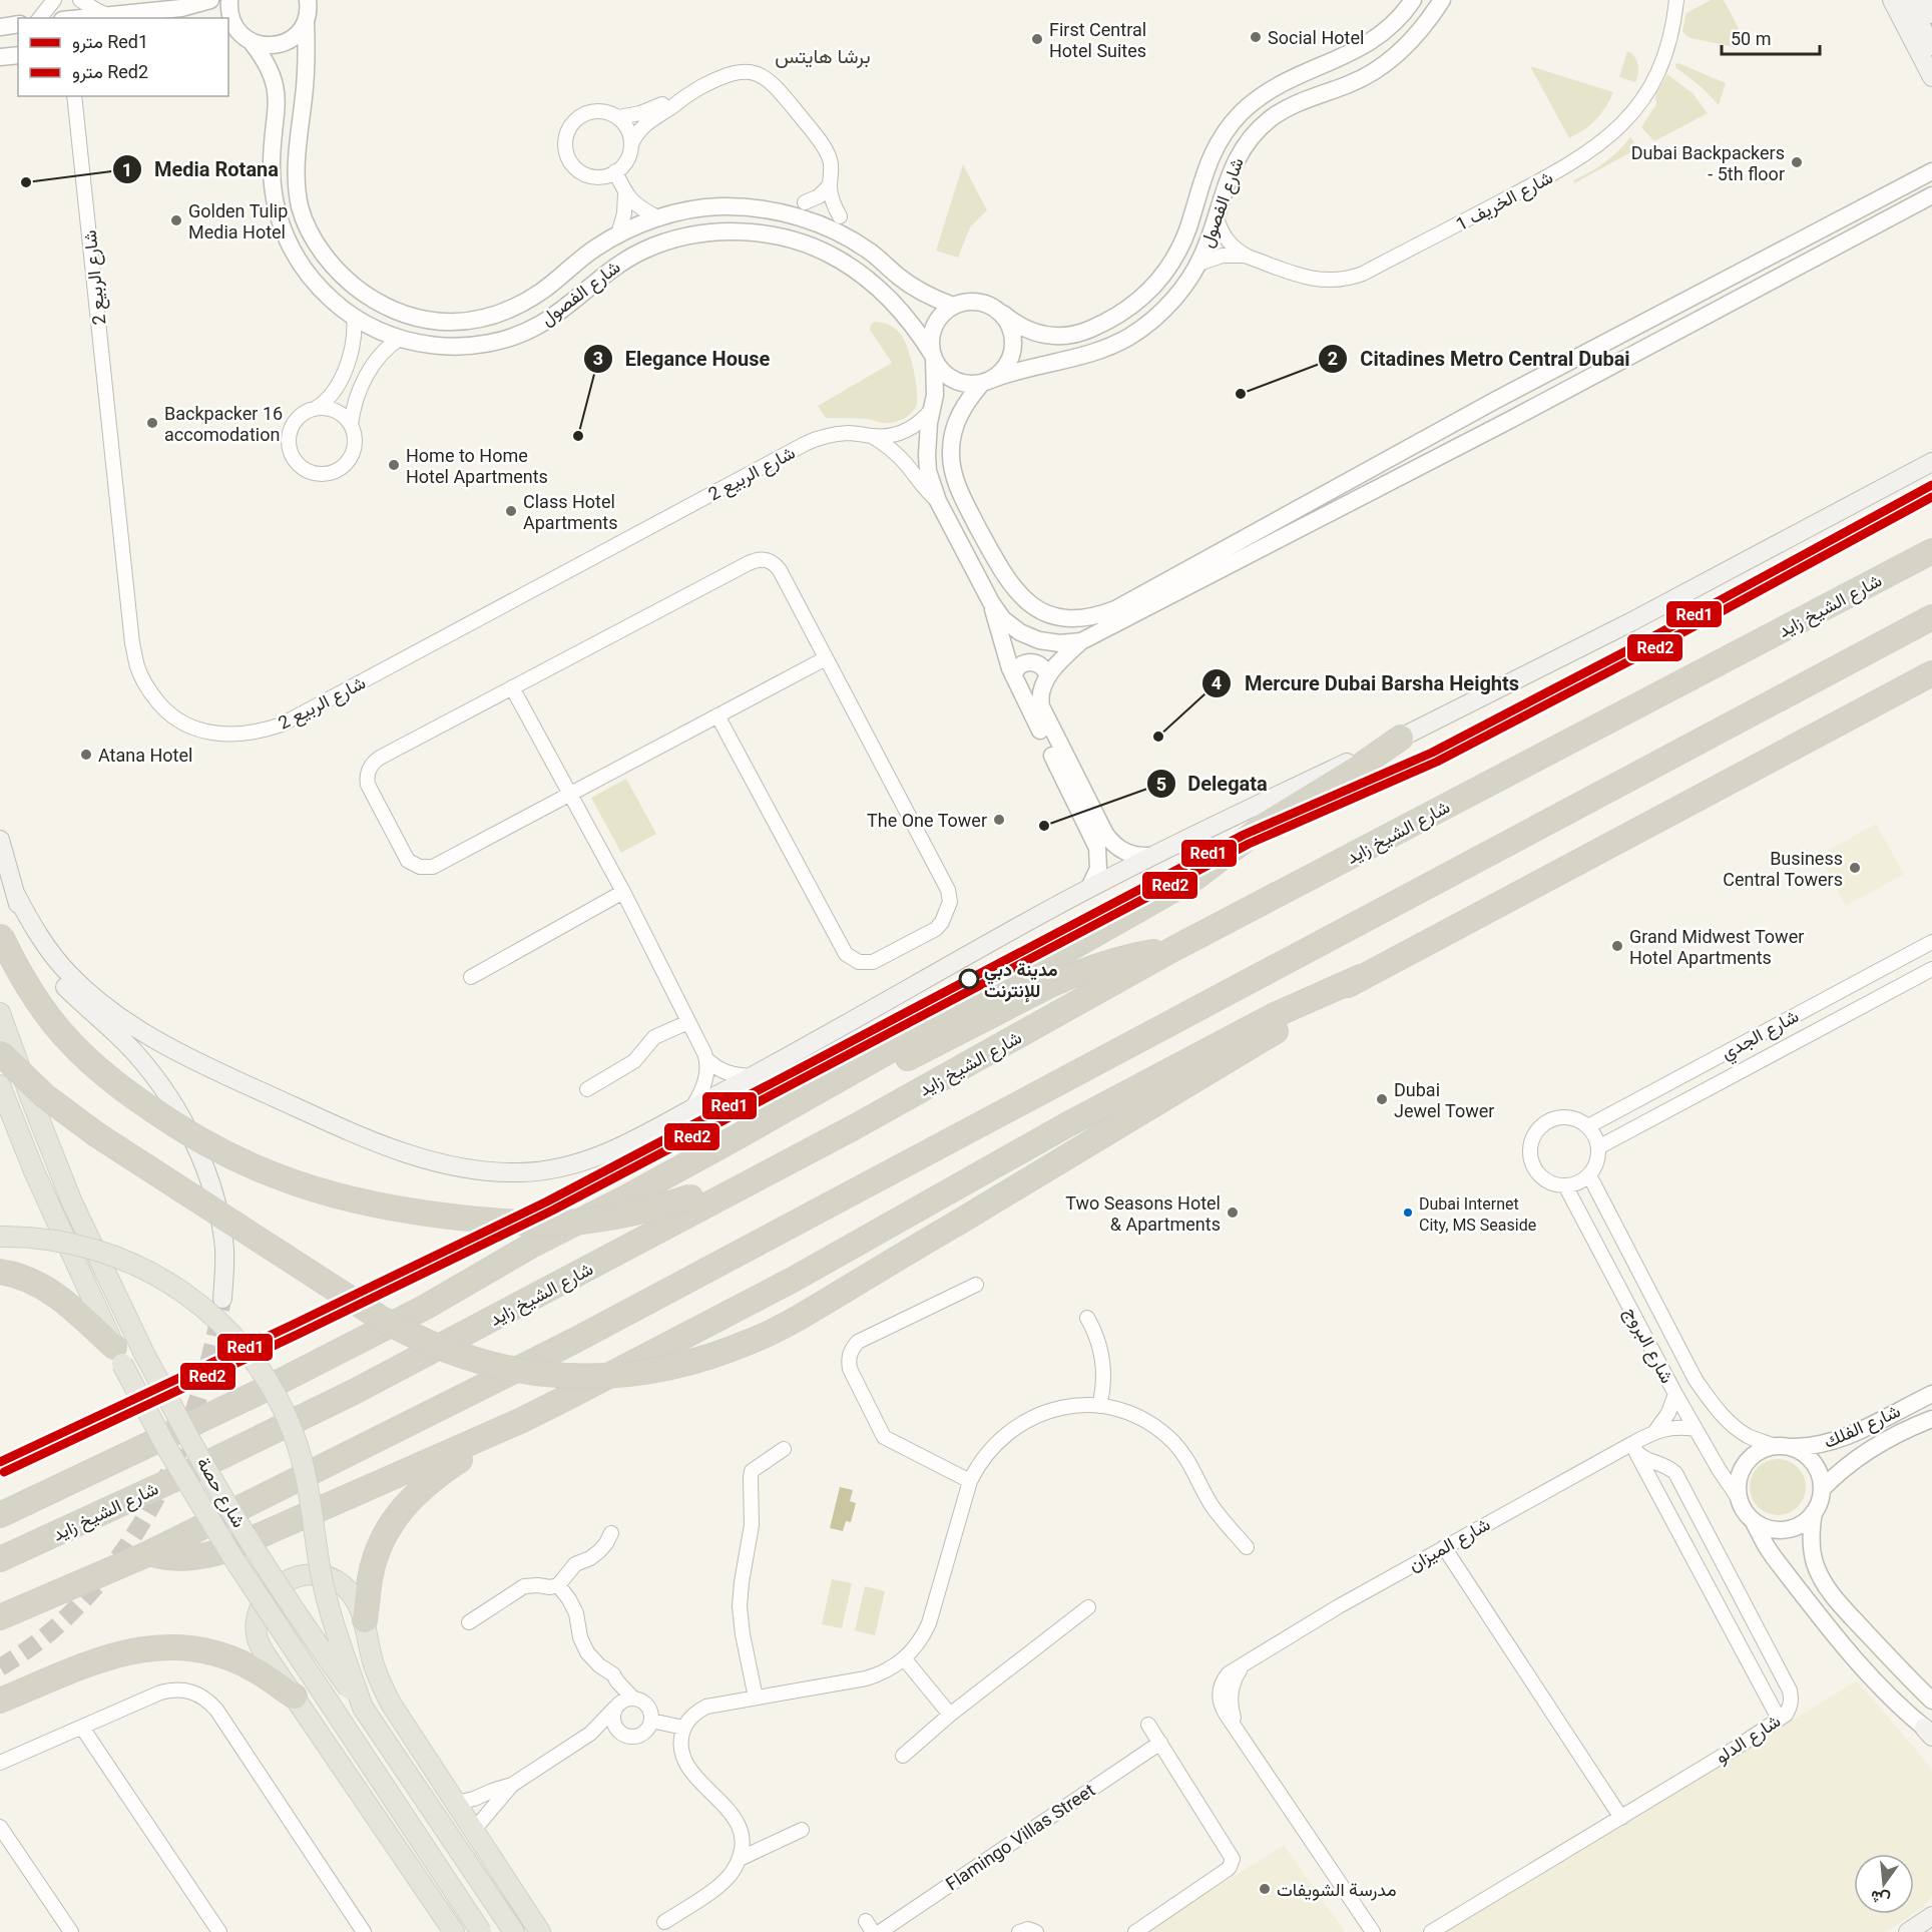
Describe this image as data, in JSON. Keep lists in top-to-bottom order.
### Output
{
  "streets": {
    "highway": ["شارع الشيخ زايد"],
    "main road": ["شارع حصة"],
    "street": [
      "شارع الخريف 1",
      "شارع الفصول",
      "شارع الربيع 2",
      "شارع الجدي",
      "شارع البروج",
      "شارع الفلك",
      "شارع الميزان",
      "شارع الدلو",
      "Flamingo Villas Street"
    ]
  },
  "crossings": [
    ["شارع الخريف 1", "شارع الفصول"],
    ["شارع الجدي", "شارع البروج"],
    ["شارع البروج", "شارع الفلك"],
    ["شارع البروج", "شارع الميزان"],
    ["شارع الميزان", "شارع الدلو"]
  ],
  "districts": ["برشا هايتس"],
  "places": [
    "Social Hotel",
    "First Central Hotel Suites",
    "Dubai Backpackers - 5th floor",
    "Media Rotana",
    "Golden Tulip Media Hotel",
    "Citadines Metro Central Dubai",
    "Backpacker 16 accomodation",
    "Elegance House",
    "Home to Home Hotel Apartments",
    "Class Hotel Apartments",
    "Mercure Dubai Barsha Heights",
    "Atana Hotel",
    "The One Tower",
    "Delegata",
    "Business Central Towers",
    "Grand Midwest Tower Hotel Apartments",
    "مدينة دبي للإنترنت",
    "Dubai Jewel Tower",
    "Two Seasons Hotel & Apartments",
    "Dubai Internet City, MS Seaside",
    "مدرسة الشويفات"
  ],
  "lines": ["metro line Red1", "metro line Red2"],
  "legend": ["مترو Red1", "مترو Red2"],
  "scale_bar": "50 m",
  "north": "bottom"
}
